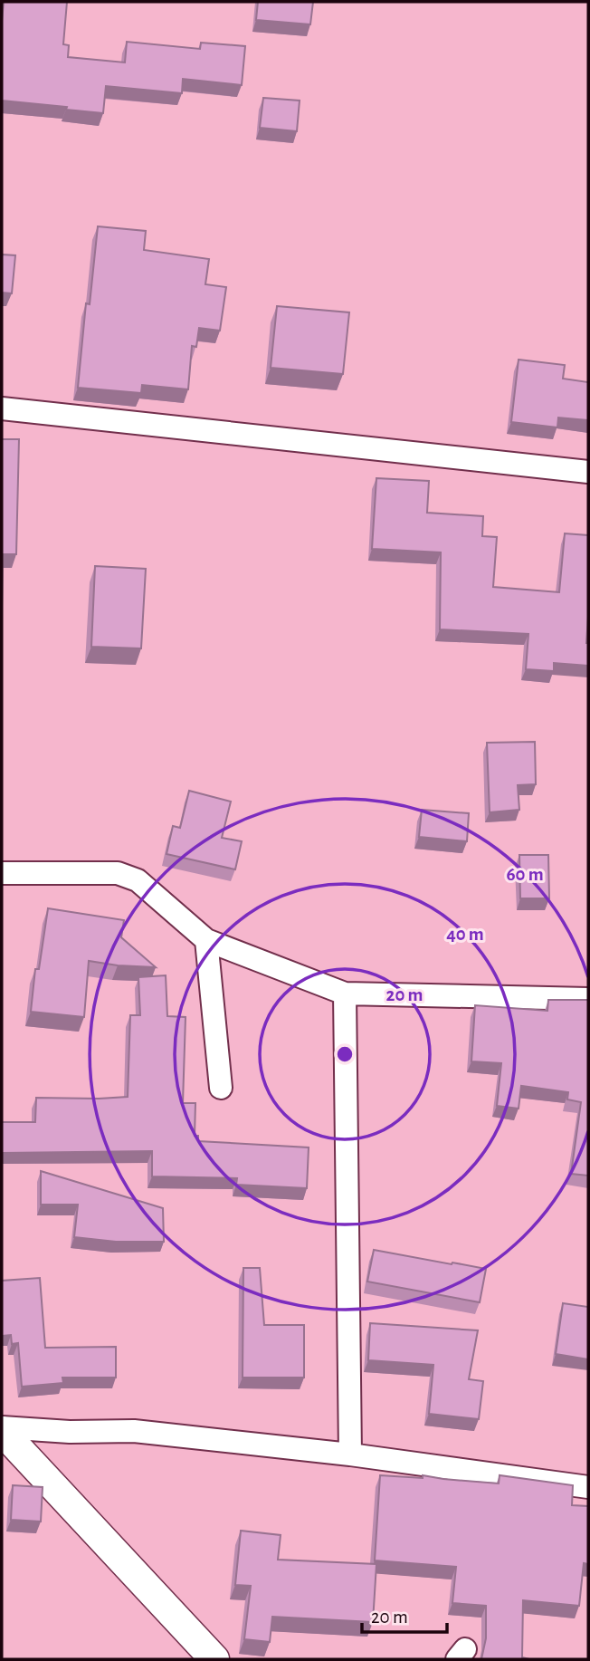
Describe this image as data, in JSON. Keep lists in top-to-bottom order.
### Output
{
  "scale_bar": "20 m",
  "rings": ["60 m", "40 m", "20 m"]
}
